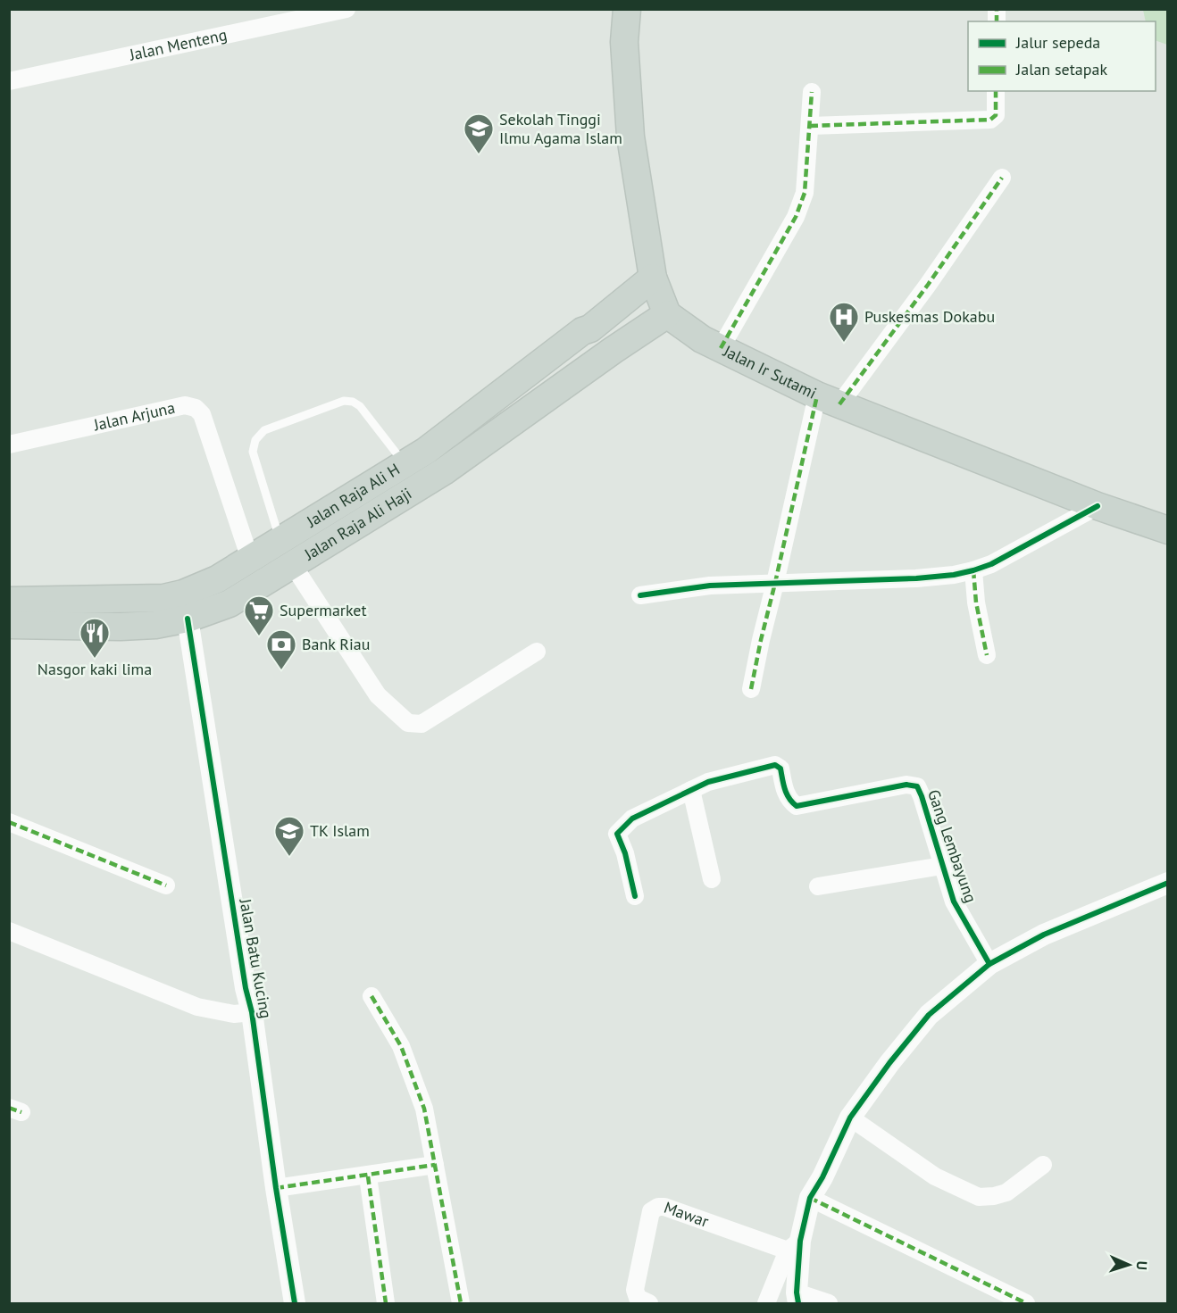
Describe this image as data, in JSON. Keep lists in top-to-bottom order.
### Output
{
  "streets": {
    "main road": ["Jalan Ir Sutami", "Jalan Raja Ali H", "Jalan Raja Ali Haji"],
    "street": [
      "Jalan Menteng",
      "Jalan Arjuna",
      "Gang Lembayung",
      "Jalan Batu Kucing",
      "Mawar"
    ]
  },
  "crossings": [
    ["Jalan Ir Sutami", "Jalan Raja Ali Haji"],
    ["Jalan Arjuna", "Jalan Raja Ali H"],
    ["Jalan Raja Ali H", "Jalan Raja Ali Haji"],
    ["Jalan Raja Ali Haji", "Jalan Batu Kucing"]
  ],
  "places": {
    "school or university": ["Sekolah Tinggi Ilmu Agama Islam", "TK Islam"],
    "hospital": ["Puskesmas Dokabu"],
    "supermarket": ["Supermarket"],
    "restaurant": ["Nasgor kaki lima"],
    "bank": ["Bank Riau"]
  },
  "legend": ["Jalur sepeda", "Jalan setapak"],
  "north": "right"
}
